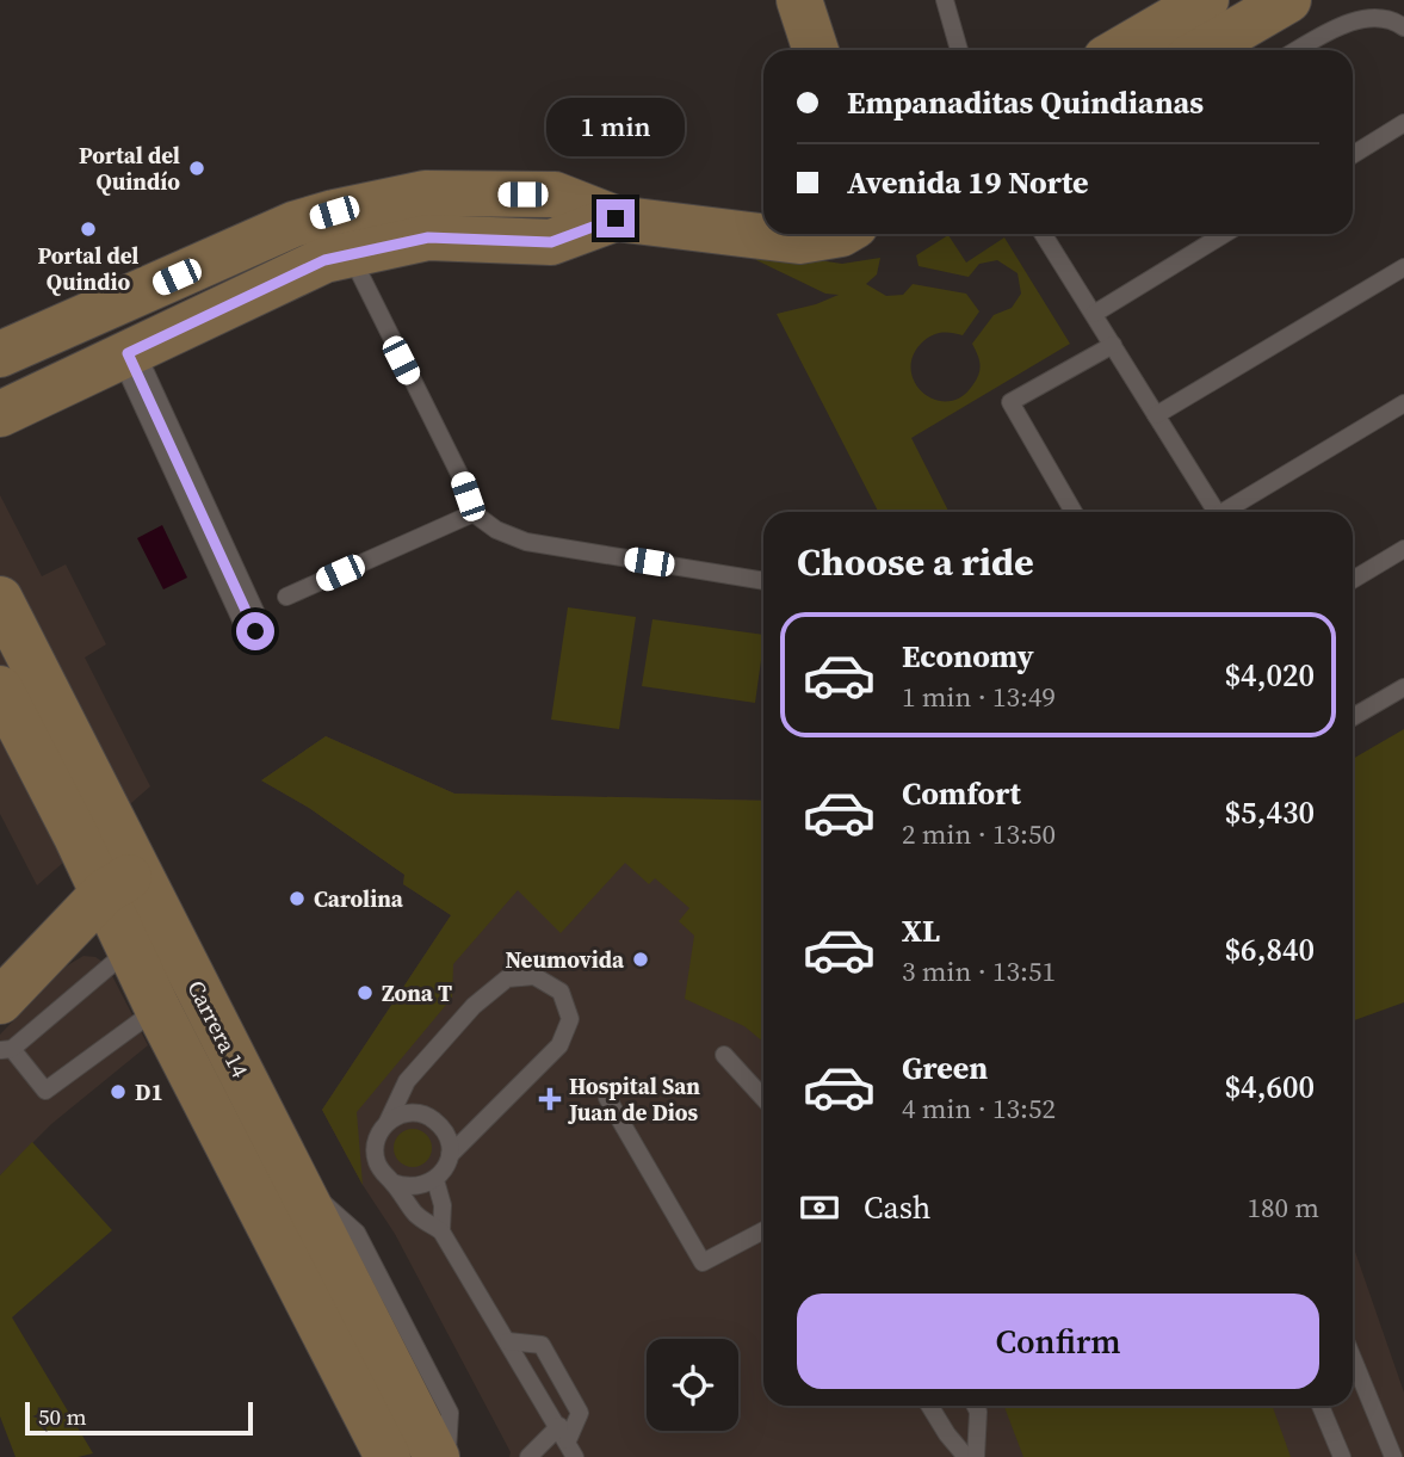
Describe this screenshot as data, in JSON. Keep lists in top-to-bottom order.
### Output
{
  "streets": {
    "street": ["Carrera 14"]
  },
  "places": {
    "other": [
      "Portal del Quindío",
      "Portal del Quindio",
      "Carolina",
      "Neumovida",
      "Zona T",
      "D1"
    ],
    "health": ["Hospital San Juan de Dios"]
  },
  "scale_bar": "50 m",
  "page": {
    "banner": ["Empanaditas Quindianas", "Avenida 19 Norte"],
    "bubble": "1 min",
    "heading": "Choose a ride",
    "list": [
      {
        "name": "Economy",
        "note": "1 min · 13:49",
        "value": "$4,020"
      },
      {
        "name": "Comfort",
        "note": "2 min · 13:50",
        "value": "$5,430"
      },
      {
        "name": "XL",
        "note": "3 min · 13:51",
        "value": "$6,840"
      },
      {
        "name": "Green",
        "note": "4 min · 13:52",
        "value": "$4,600"
      }
    ],
    "pay": ["Cash", "180 m"],
    "buttons": "Confirm",
    "scale": "50 m"
  }
}
